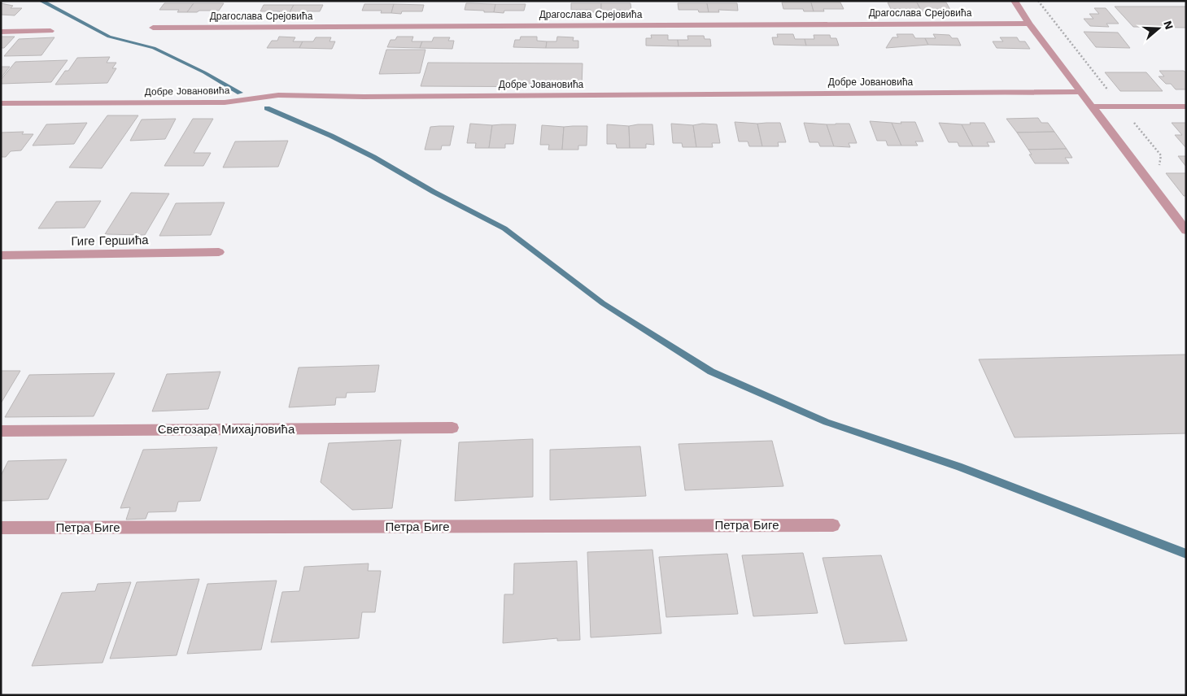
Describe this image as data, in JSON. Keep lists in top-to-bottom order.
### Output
{
  "streets": {
    "street": [
      "Драгослава Срејовића",
      "Добре Јовановића",
      "Гиге Гершића",
      "Светозара Михајловића",
      "Петра Биге"
    ]
  },
  "north": "right"
}
